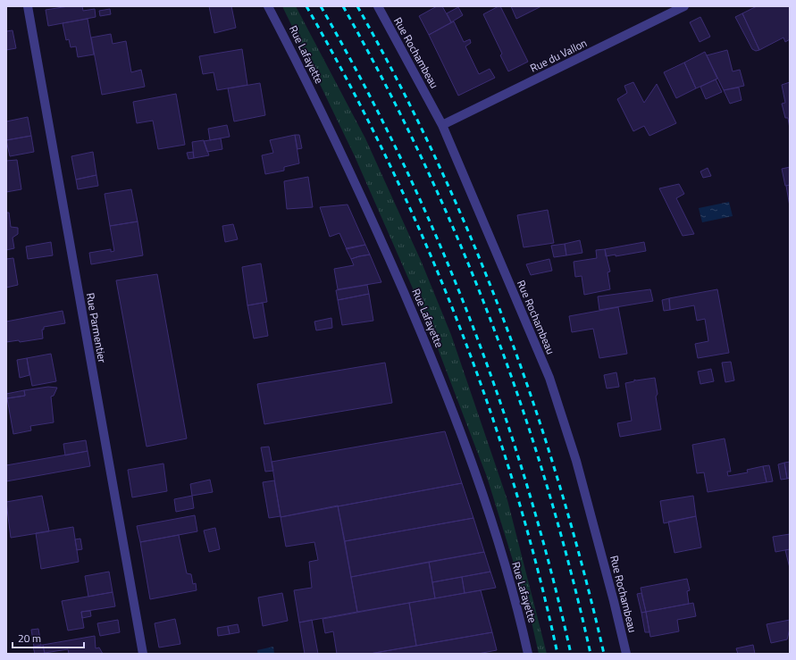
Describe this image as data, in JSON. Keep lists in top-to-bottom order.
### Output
{
  "streets": {
    "street": [
      "Rue Rochambeau",
      "Rue Lafayette",
      "Rue du Vallon",
      "Rue Parmentier"
    ]
  },
  "crossings": [
    ["Rue Rochambeau", "Rue du Vallon"]
  ],
  "scale_bar": "20 m"
}
